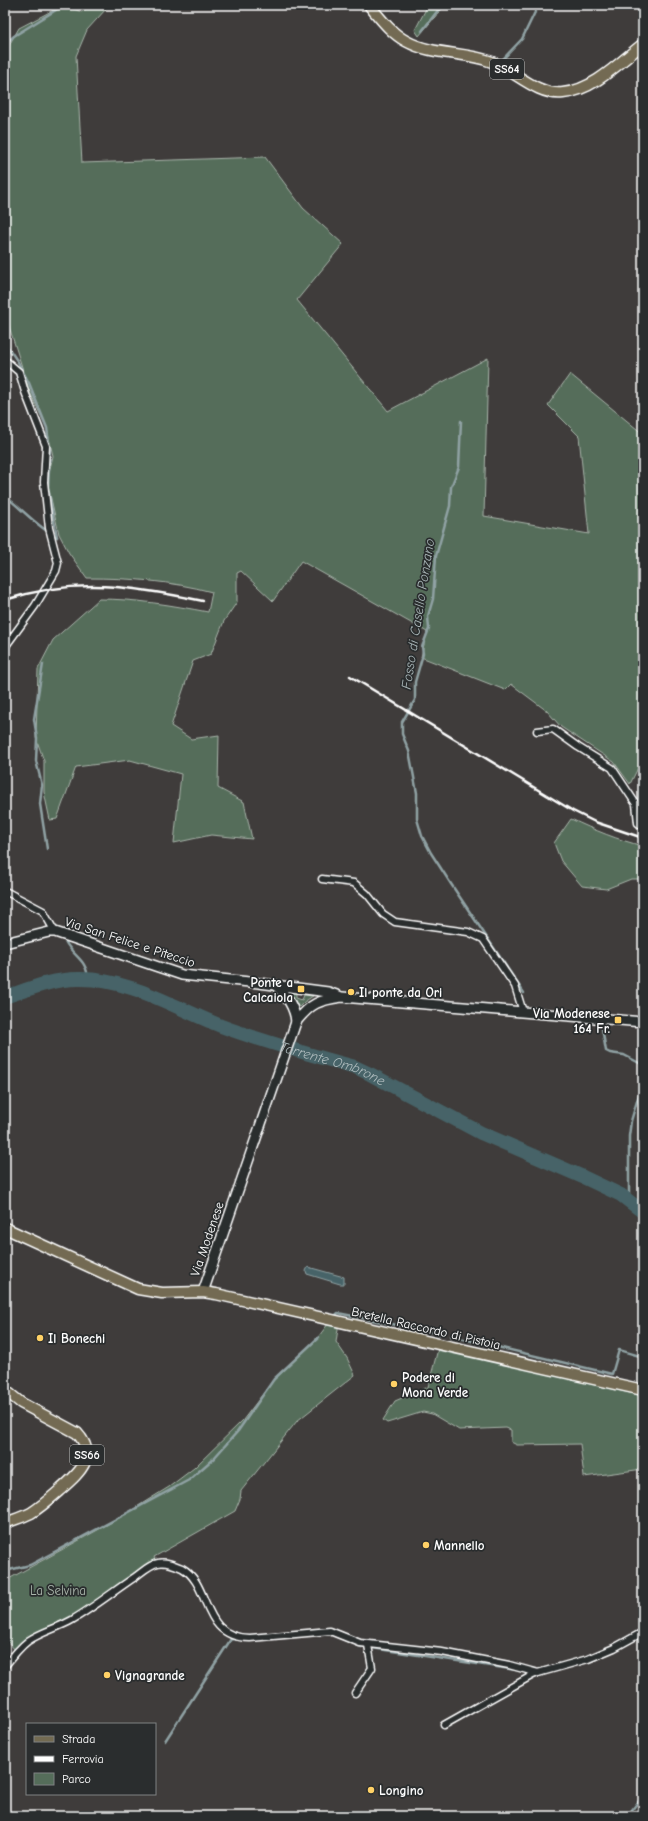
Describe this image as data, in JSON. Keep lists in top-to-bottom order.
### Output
{
  "streets": {
    "main road": [
      "SS64",
      "Via Modenese",
      "Bretella Raccordo di Pistoia",
      "SS66"
    ],
    "street": ["Via San Felice e Piteccio"]
  },
  "crossings": [
    ["Via Modenese", "Bretella Raccordo di Pistoia"]
  ],
  "water": ["Fosso di Casello Ponzano", "Torrente Ombrone"],
  "parks": ["La Selvina"],
  "places": {
    "transit": ["Ponte a Calcaiola", "Via Modenese 164 Fr."],
    "other": [
      "Il ponte da Ori",
      "Il Bonechi",
      "Podere di Mona Verde",
      "Mannello",
      "Vignagrande",
      "Longino"
    ]
  },
  "legend": ["Strada", "Ferrovia", "Parco"]
}
